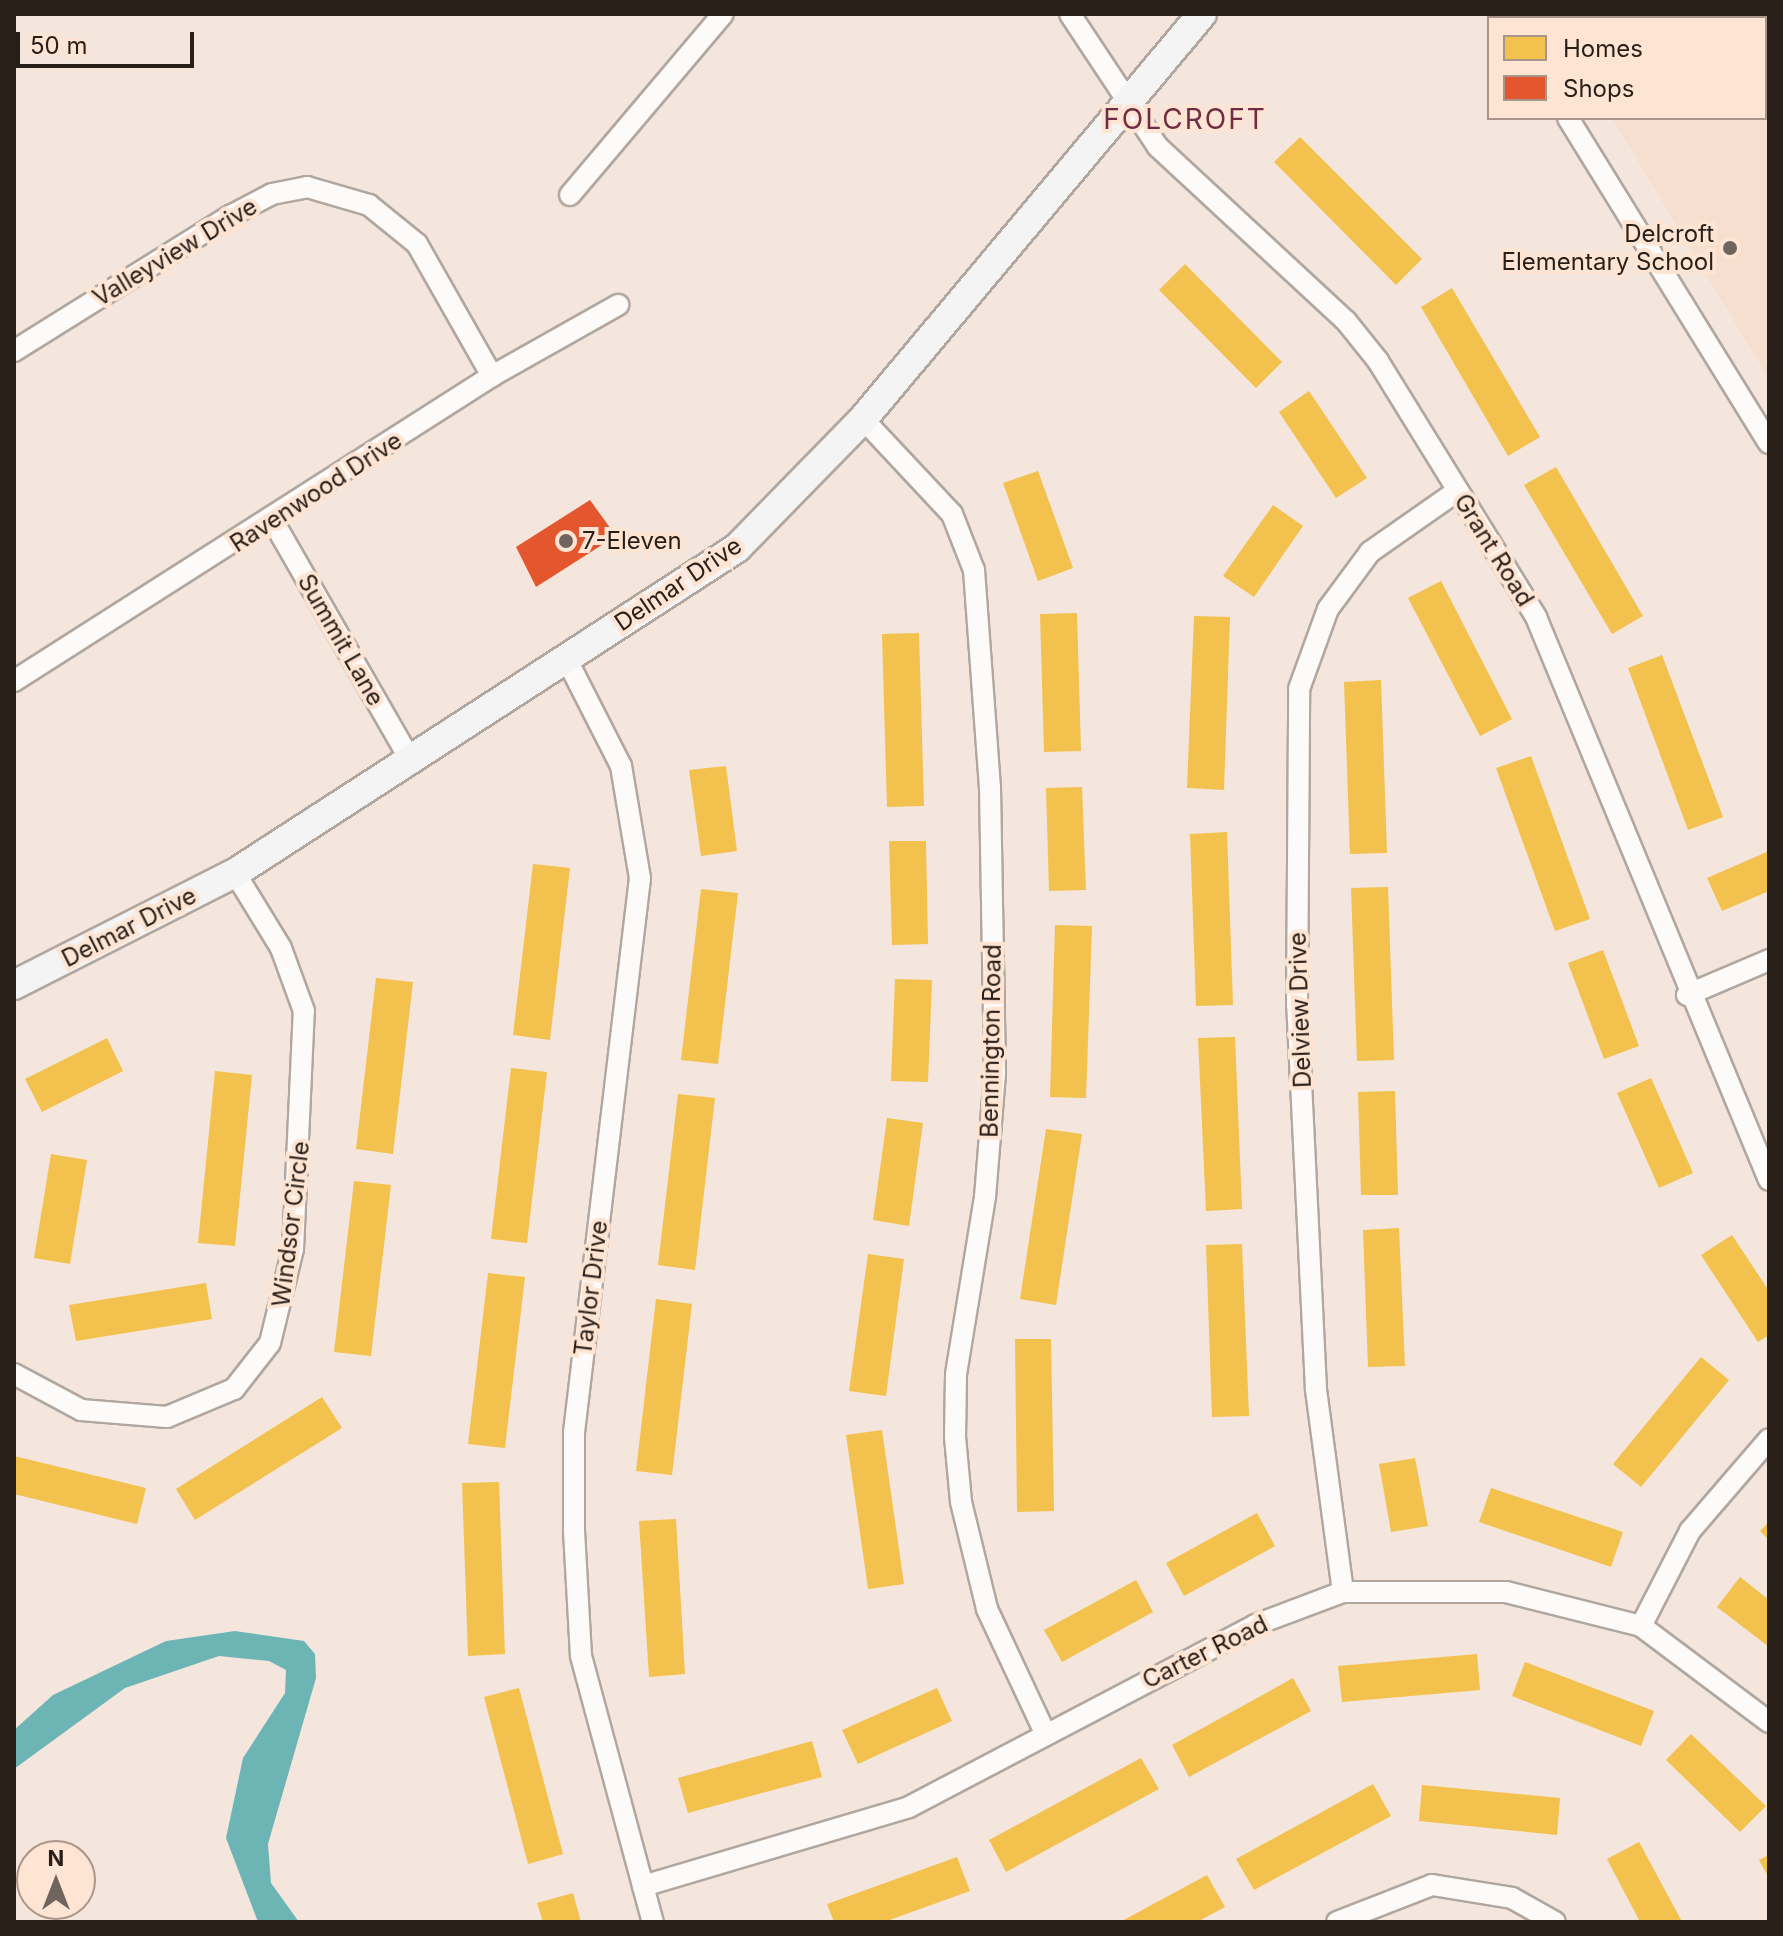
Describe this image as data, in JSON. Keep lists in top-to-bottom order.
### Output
{
  "streets": {
    "street": [
      "Valleyview Drive",
      "Ravenwood Drive",
      "Grant Road",
      "Delmar Drive",
      "Summit Lane",
      "Delview Drive",
      "Bennington Road",
      "Windsor Circle",
      "Taylor Drive",
      "Carter Road"
    ]
  },
  "crossings": [
    ["Valleyview Drive", "Ravenwood Drive"],
    ["Ravenwood Drive", "Summit Lane"],
    ["Grant Road", "Delmar Drive"],
    ["Grant Road", "Delview Drive"],
    ["Delmar Drive", "Summit Lane"],
    ["Delmar Drive", "Bennington Road"],
    ["Delmar Drive", "Windsor Circle"],
    ["Delmar Drive", "Taylor Drive"],
    ["Delview Drive", "Carter Road"],
    ["Bennington Road", "Carter Road"],
    ["Taylor Drive", "Carter Road"]
  ],
  "districts": ["FOLCROFT"],
  "places": ["Delcroft Elementary School", "7-Eleven"],
  "legend": ["Homes", "Shops"],
  "scale_bar": "50 m",
  "north": "top"
}
